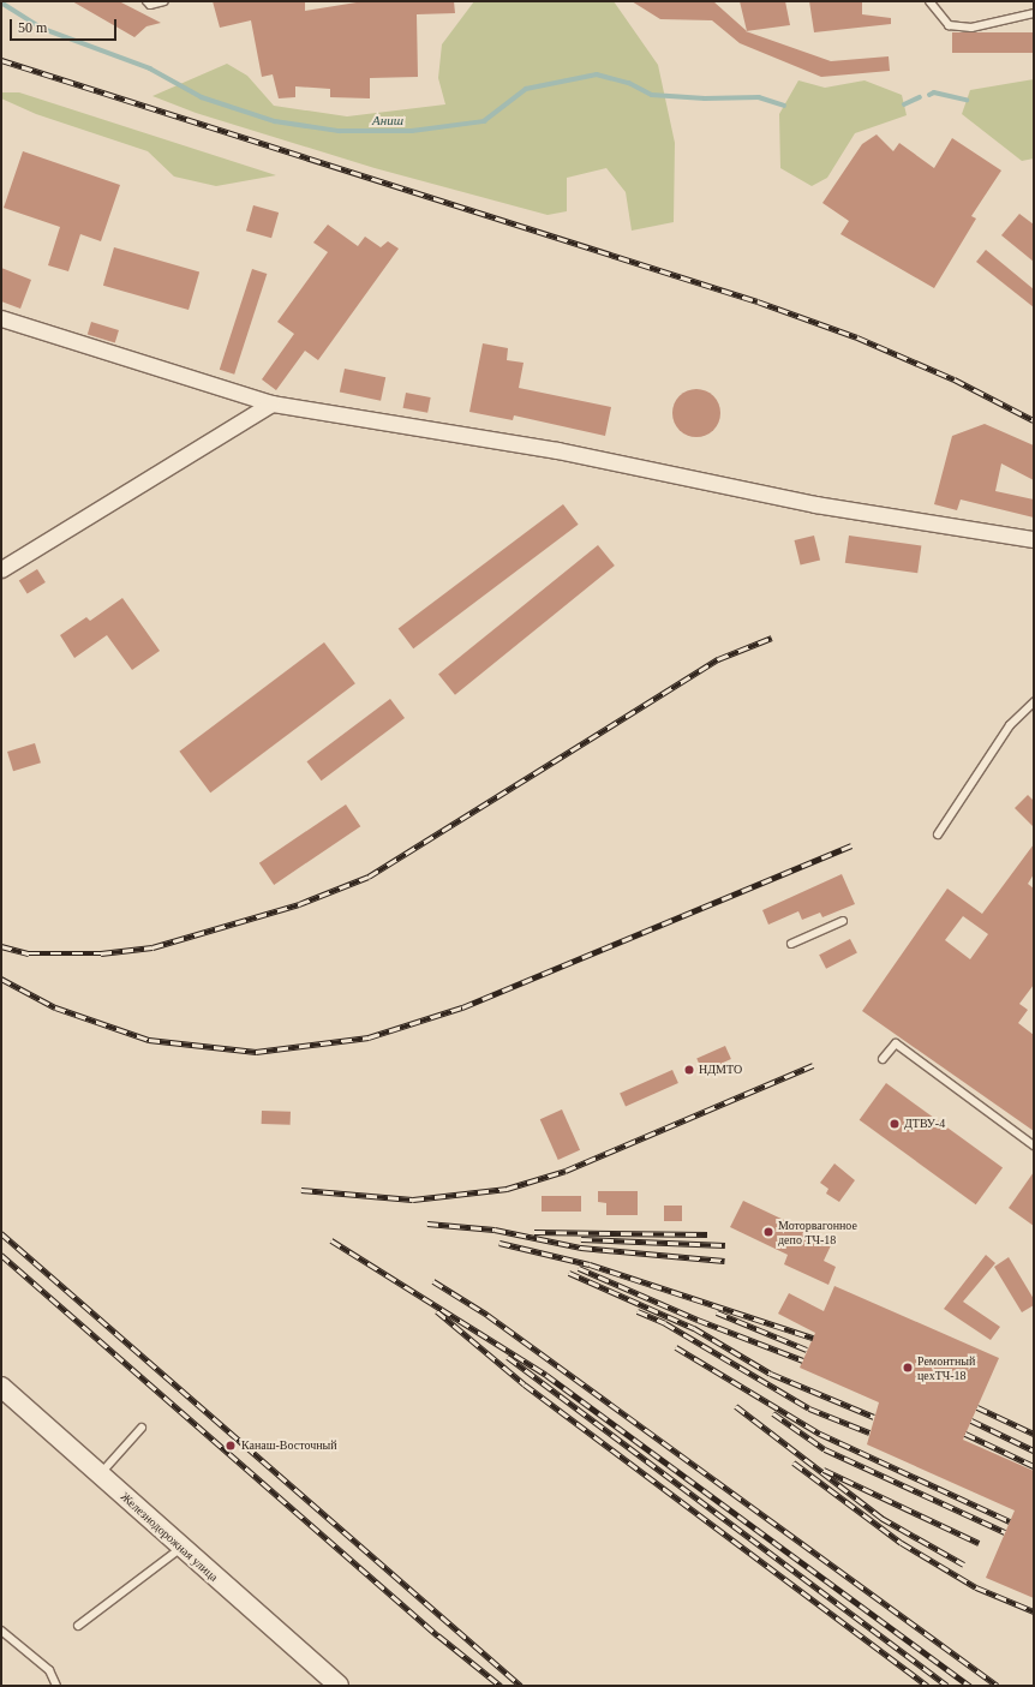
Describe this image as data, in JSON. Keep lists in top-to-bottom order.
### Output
{
  "streets": {
    "street": ["Железнодорожная улица"]
  },
  "water": ["Аниш"],
  "places": [
    "НДМТО",
    "ДТВУ-4",
    "Моторвагонное депо ТЧ-18",
    "Ремонтный цехТЧ-18",
    "Канаш-Восточный"
  ],
  "scale_bar": "50 m"
}
